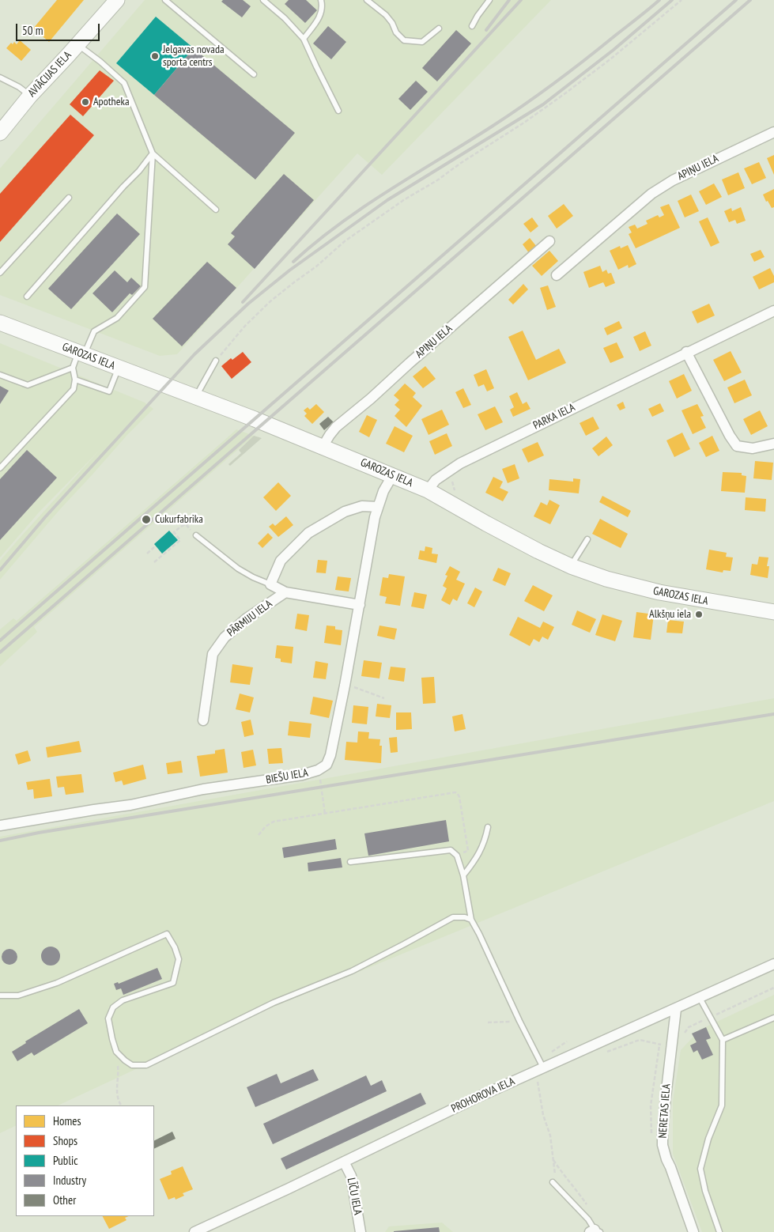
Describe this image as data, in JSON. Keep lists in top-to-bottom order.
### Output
{
  "streets": {
    "main road": ["AVIĀCIJAS IELA", "GAROZAS IELA"],
    "street": [
      "APIŅU IELA",
      "PARKA IELA",
      "PĀRMIJU IELA",
      "BIEŠU IELA",
      "PROHOROVA IELA",
      "NERETAS IELA",
      "LĪČU IELA"
    ]
  },
  "crossings": [
    ["APIŅU IELA", "GAROZAS IELA"],
    ["GAROZAS IELA", "PARKA IELA"],
    ["GAROZAS IELA", "BIEŠU IELA"],
    ["PROHOROVA IELA", "NERETAS IELA"],
    ["PROHOROVA IELA", "LĪČU IELA"]
  ],
  "places": [
    "Jelgavas novada sporta centrs",
    "Apotheka",
    "Cukurfabrika",
    "Alkšņu iela"
  ],
  "legend": [
    "Homes",
    "Shops",
    "Public",
    "Industry",
    "Other"
  ],
  "scale_bar": "50 m"
}
